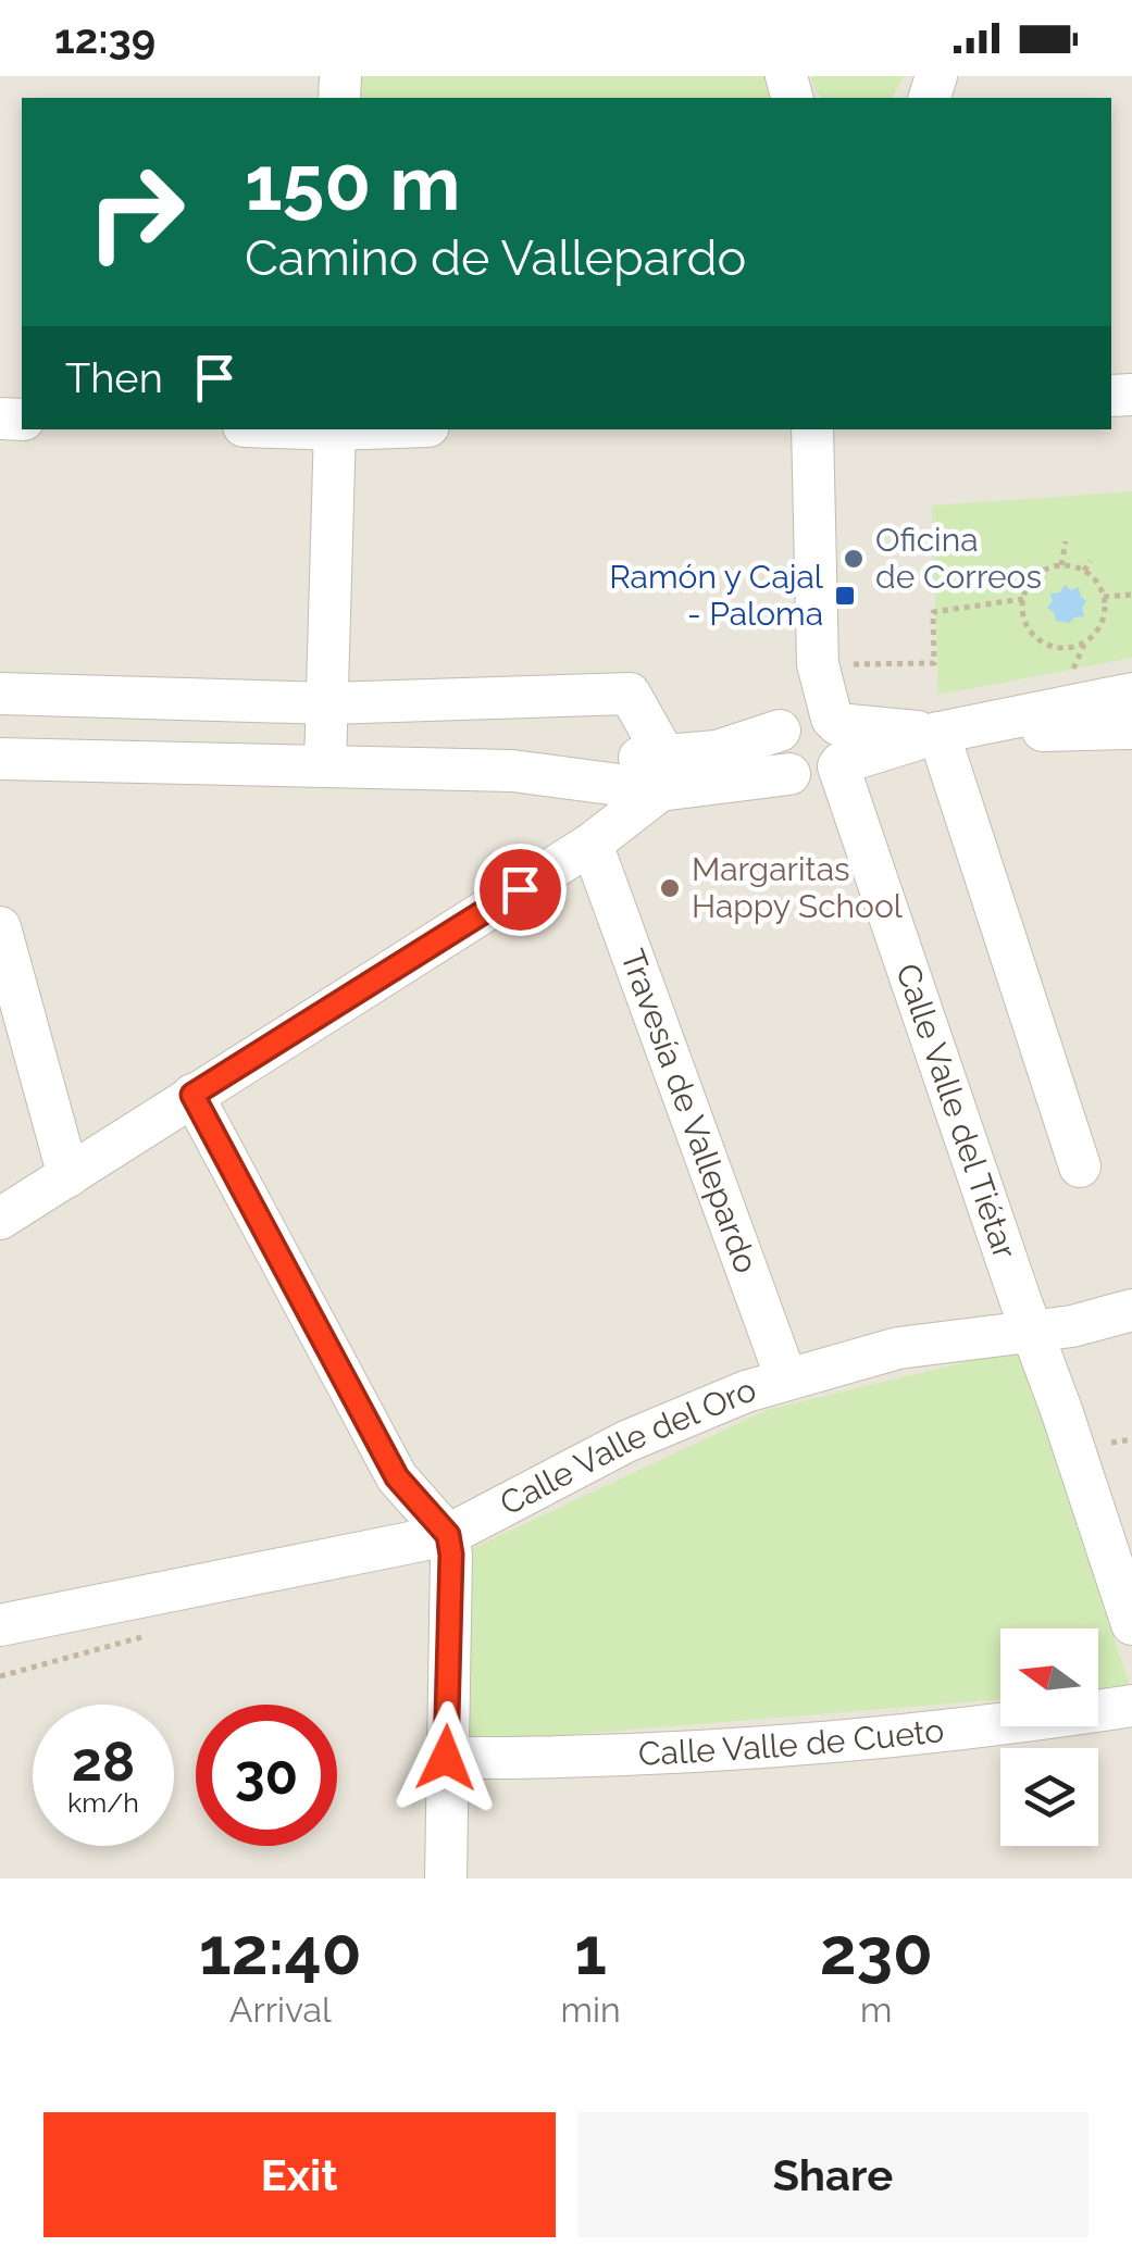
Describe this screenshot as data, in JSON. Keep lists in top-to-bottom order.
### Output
{
  "streets": {
    "street": [
      "Travesía de Vallepardo",
      "Calle Valle del Tiétar",
      "Calle Valle del Oro",
      "Calle Valle de Cueto"
    ]
  },
  "crossings": [
    ["Travesía de Vallepardo", "Calle Valle del Oro"],
    ["Calle Valle del Tiétar", "Calle Valle del Oro"]
  ],
  "places": {
    "other": ["Oficina de Correos", "Margaritas Happy School"],
    "transit": ["Ramón y Cajal - Paloma"]
  },
  "north": "left",
  "page": {
    "status": "12:39",
    "turn": ["150 m", "Camino de Vallepardo"],
    "then": "Then",
    "speed": "28 km/h",
    "limit": "30",
    "eta": [
      "12:40",
      "Arrival",
      "1",
      "min",
      "230",
      "m"
    ],
    "buttons": ["Exit", "Share"]
  }
}
